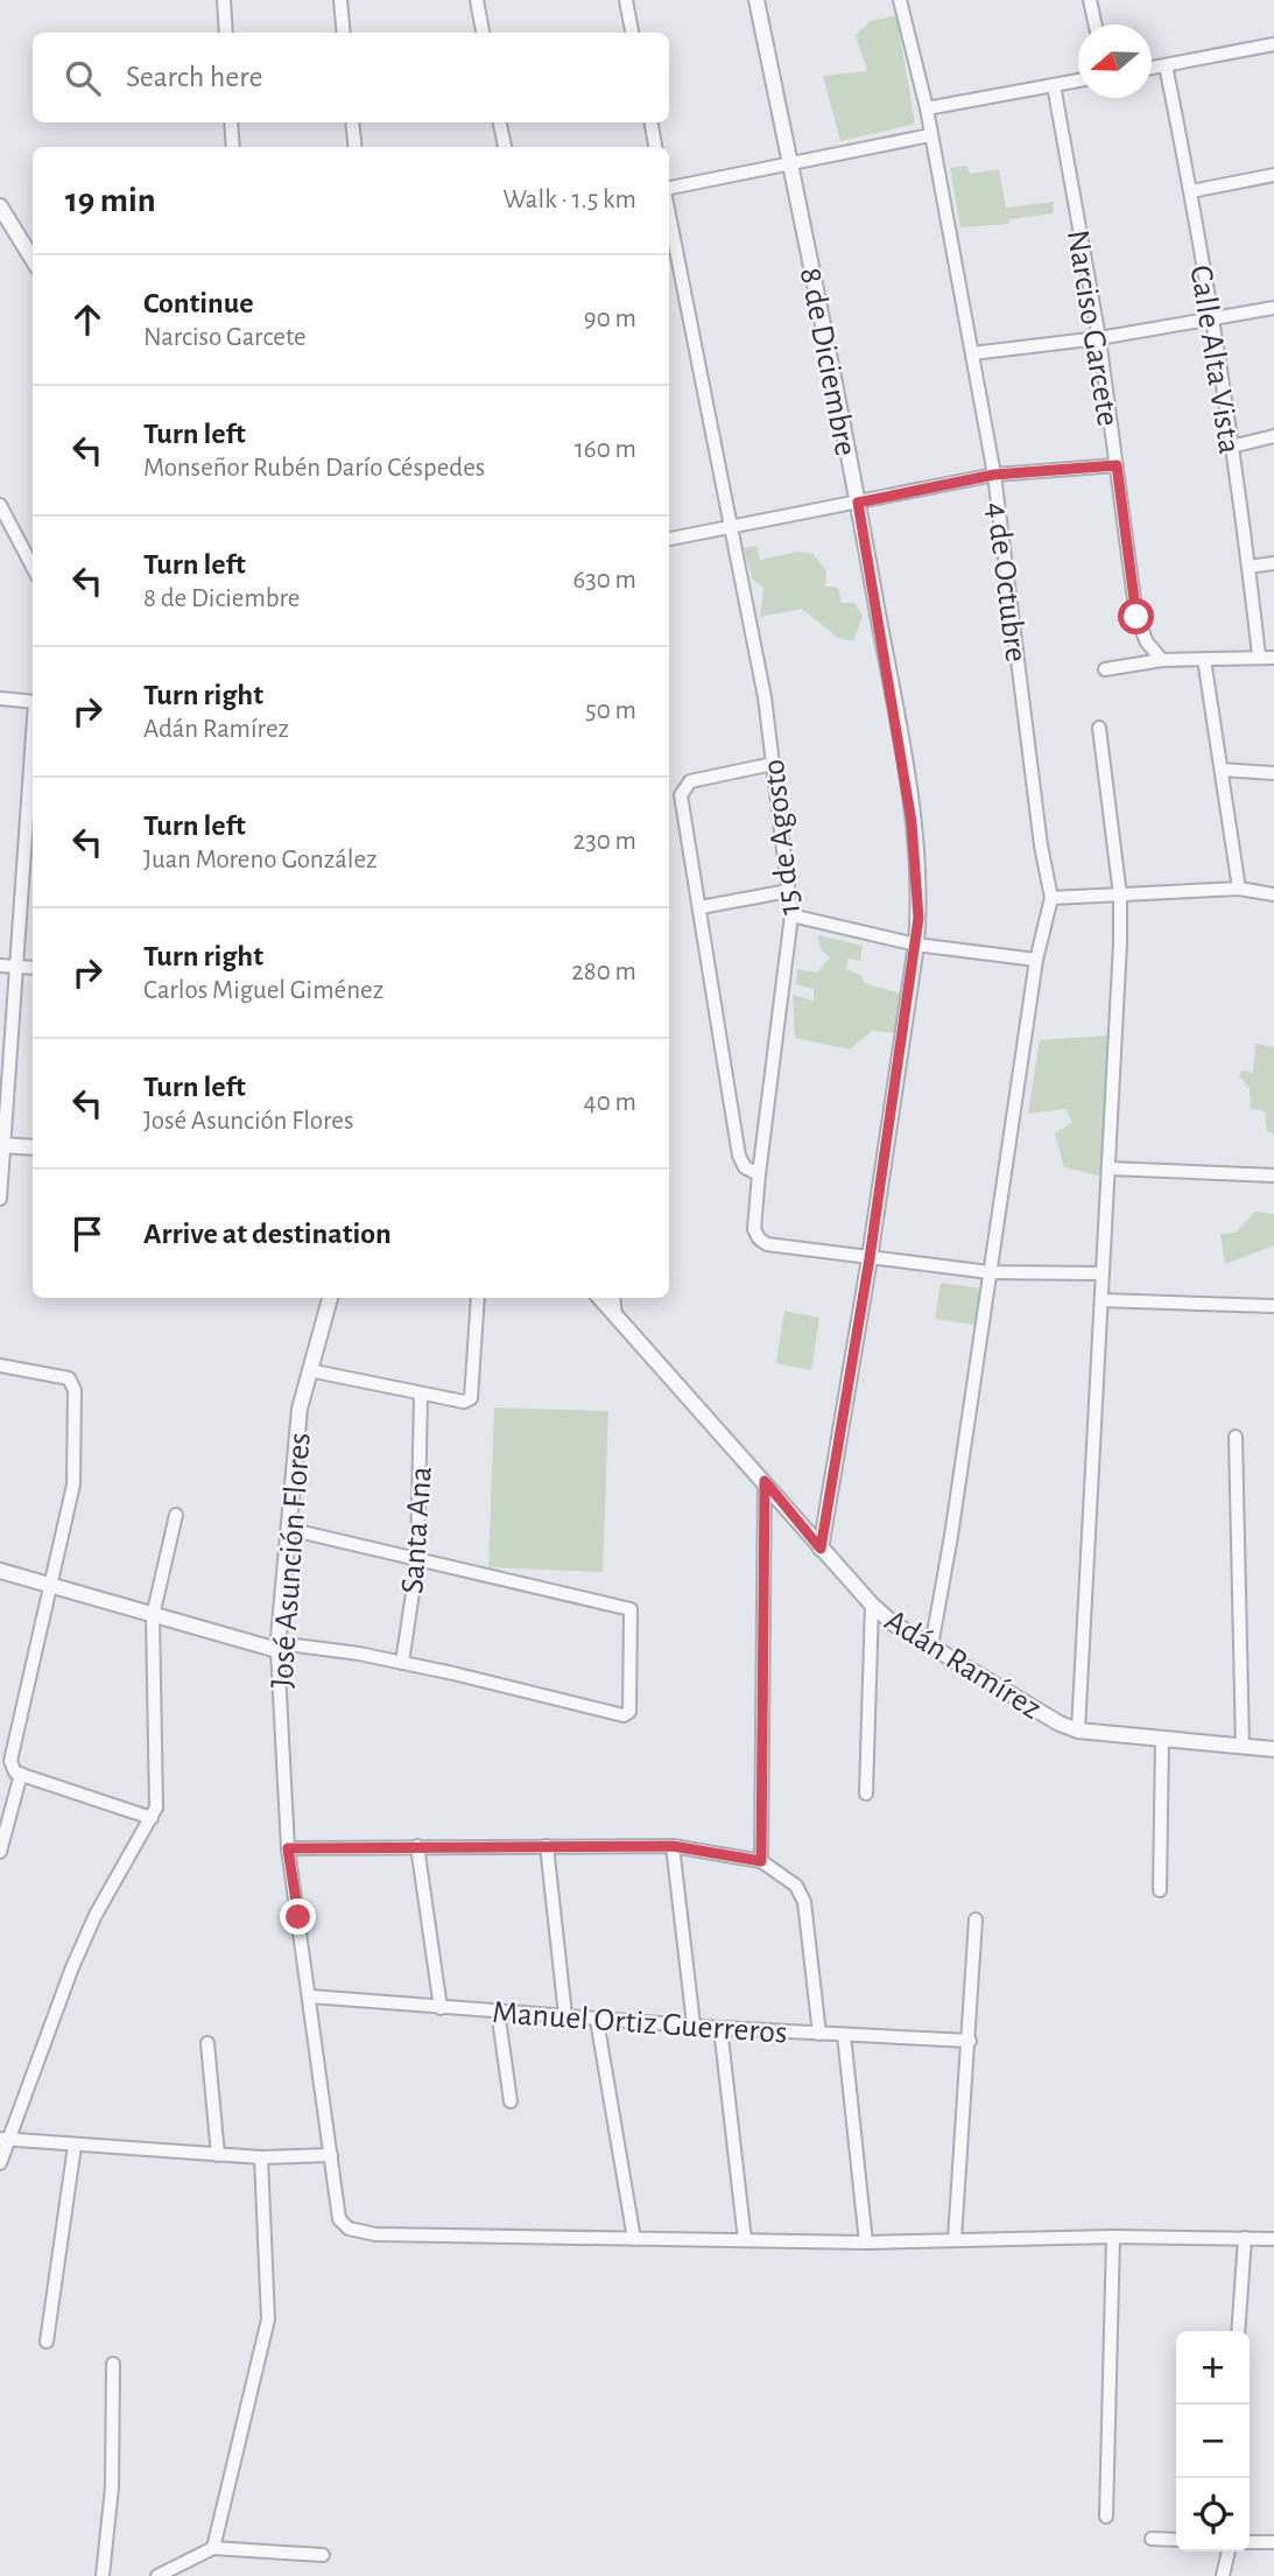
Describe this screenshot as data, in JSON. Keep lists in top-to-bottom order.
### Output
{
  "streets": {
    "street": [
      "Narciso Garcete",
      "Calle Alta Vista",
      "8 de Diciembre",
      "4 de Octubre",
      "15 de Agosto",
      "Santa Ana",
      "José Asunción Flores",
      "Adán Ramírez",
      "Manuel Ortiz Guerreros"
    ]
  },
  "crossings": [
    ["8 de Diciembre", "15 de Agosto"],
    ["8 de Diciembre", "Adán Ramírez"],
    ["4 de Octubre", "15 de Agosto"],
    ["4 de Octubre", "Adán Ramírez"],
    ["José Asunción Flores", "Manuel Ortiz Guerreros"]
  ],
  "north": "left",
  "page": {
    "search": "Search here",
    "heading": ["19 min", "Walk · 1.5 km"],
    "list": [
      ["Continue", "Narciso Garcete", "90 m"],
      ["Turn left", "Monseñor Rubén Darío Céspedes", "160 m"],
      ["Turn left", "8 de Diciembre", "630 m"],
      ["Turn right", "Adán Ramírez", "50 m"],
      ["Turn left", "Juan Moreno González", "230 m"],
      ["Turn right", "Carlos Miguel Giménez", "280 m"],
      ["Turn left", "José Asunción Flores", "40 m"],
      "Arrive at destination"
    ],
    "map_buttons": ["+", "−"]
  }
}
